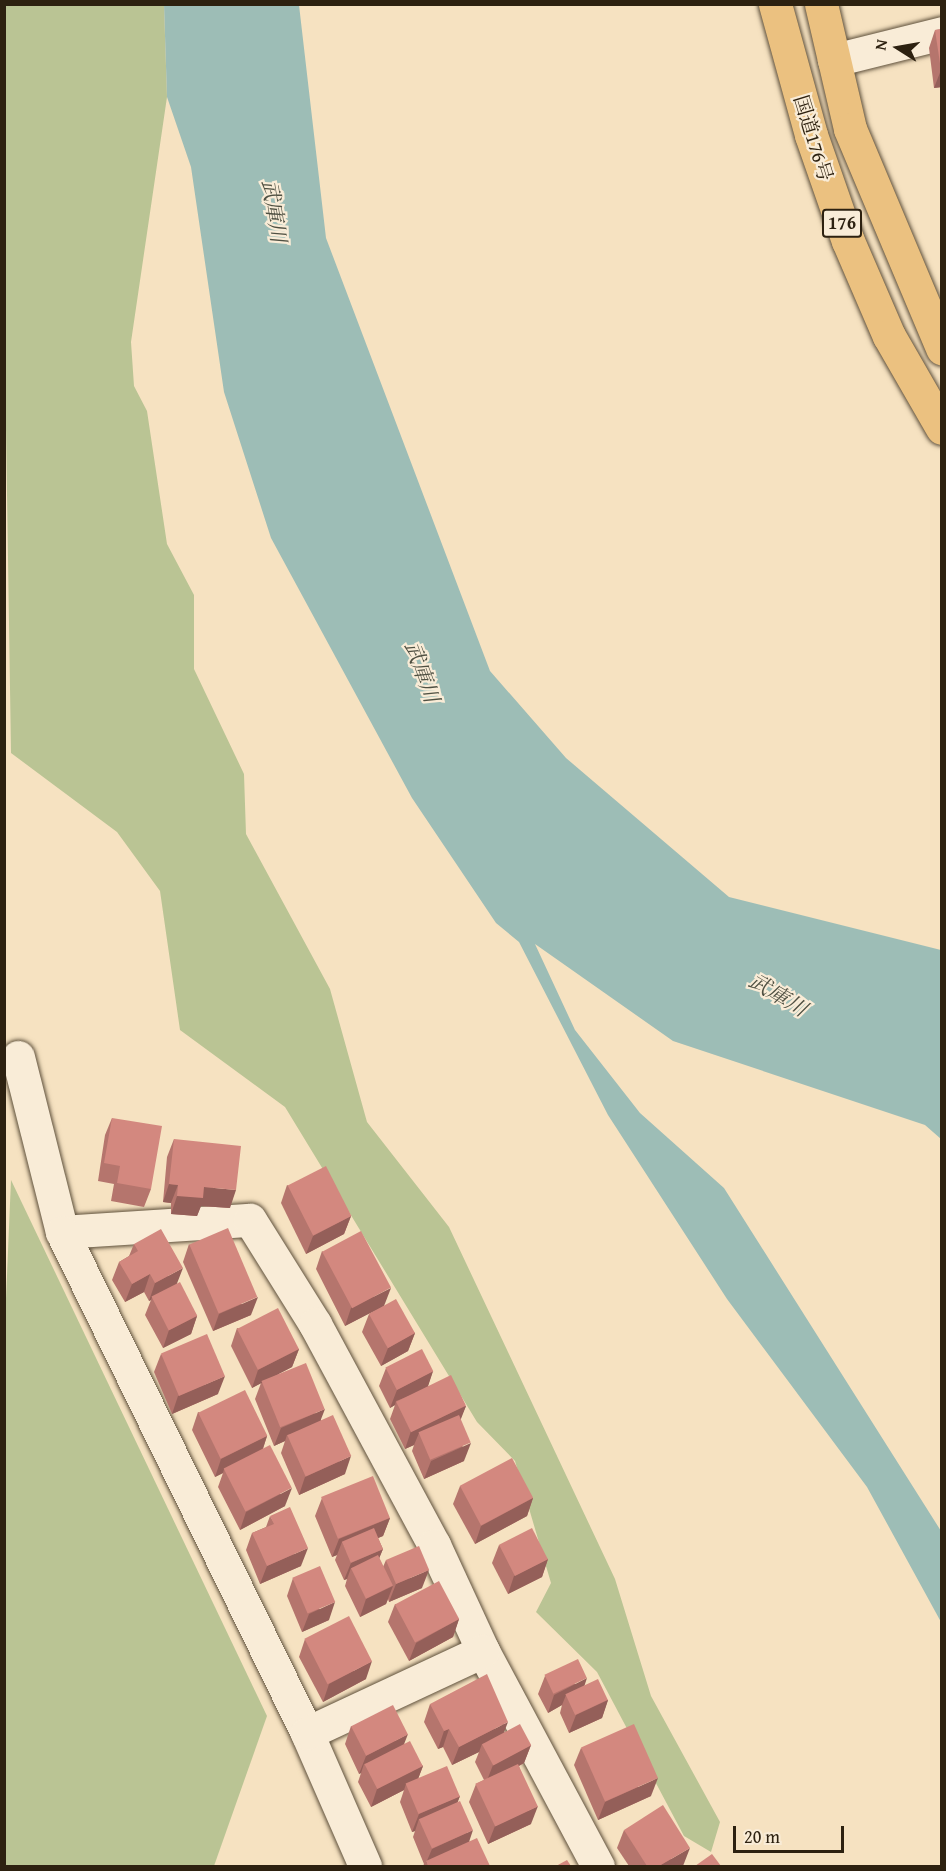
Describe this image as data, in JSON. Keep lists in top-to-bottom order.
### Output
{
  "streets": {
    "highway": ["国道176号", "176"]
  },
  "water": ["武庫川"],
  "scale_bar": "20 m",
  "north": "left"
}
